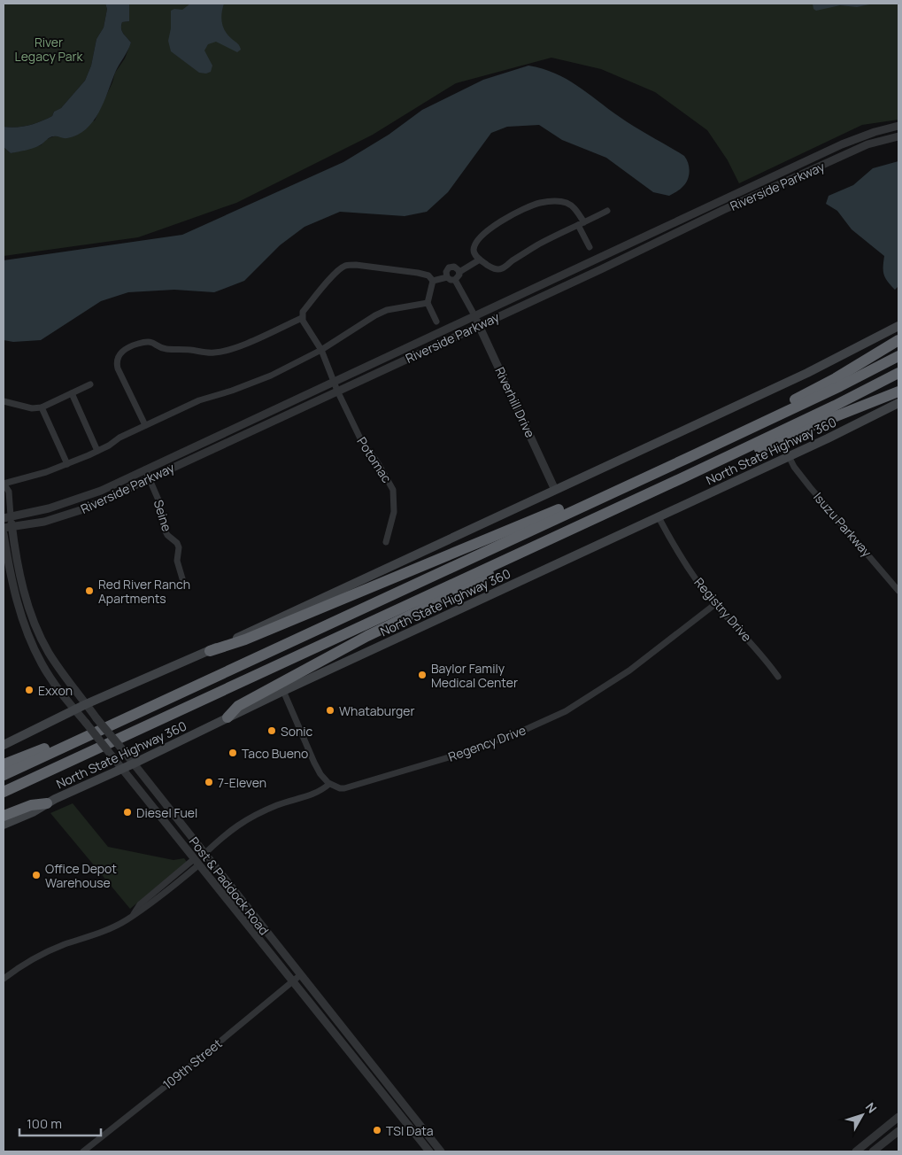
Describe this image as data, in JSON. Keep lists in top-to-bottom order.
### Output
{
  "streets": {
    "main road": ["North State Highway 360"],
    "street": [
      "Riverside Parkway",
      "Riverhill Drive",
      "Potomac",
      "Seine",
      "Isuzu Parkway",
      "Registry Drive",
      "Regency Drive",
      "Post & Paddock Road",
      "109th Street"
    ]
  },
  "crossings": [
    ["Riverside Parkway", "Riverhill Drive"],
    ["Riverside Parkway", "Potomac"],
    ["Riverside Parkway", "Seine"],
    ["Riverside Parkway", "Post & Paddock Road"],
    ["North State Highway 360", "Isuzu Parkway"],
    ["North State Highway 360", "Registry Drive"],
    ["North State Highway 360", "Post & Paddock Road"],
    ["Registry Drive", "Regency Drive"],
    ["Post & Paddock Road", "109th Street"]
  ],
  "parks": ["River Legacy Park"],
  "places": [
    "Red River Ranch Apartments",
    "Baylor Family Medical Center",
    "Exxon",
    "Whataburger",
    "Sonic",
    "Taco Bueno",
    "7-Eleven",
    "Diesel Fuel",
    "Office Depot Warehouse",
    "TSI Data"
  ],
  "scale_bar": "100 m",
  "north": "top right"
}
